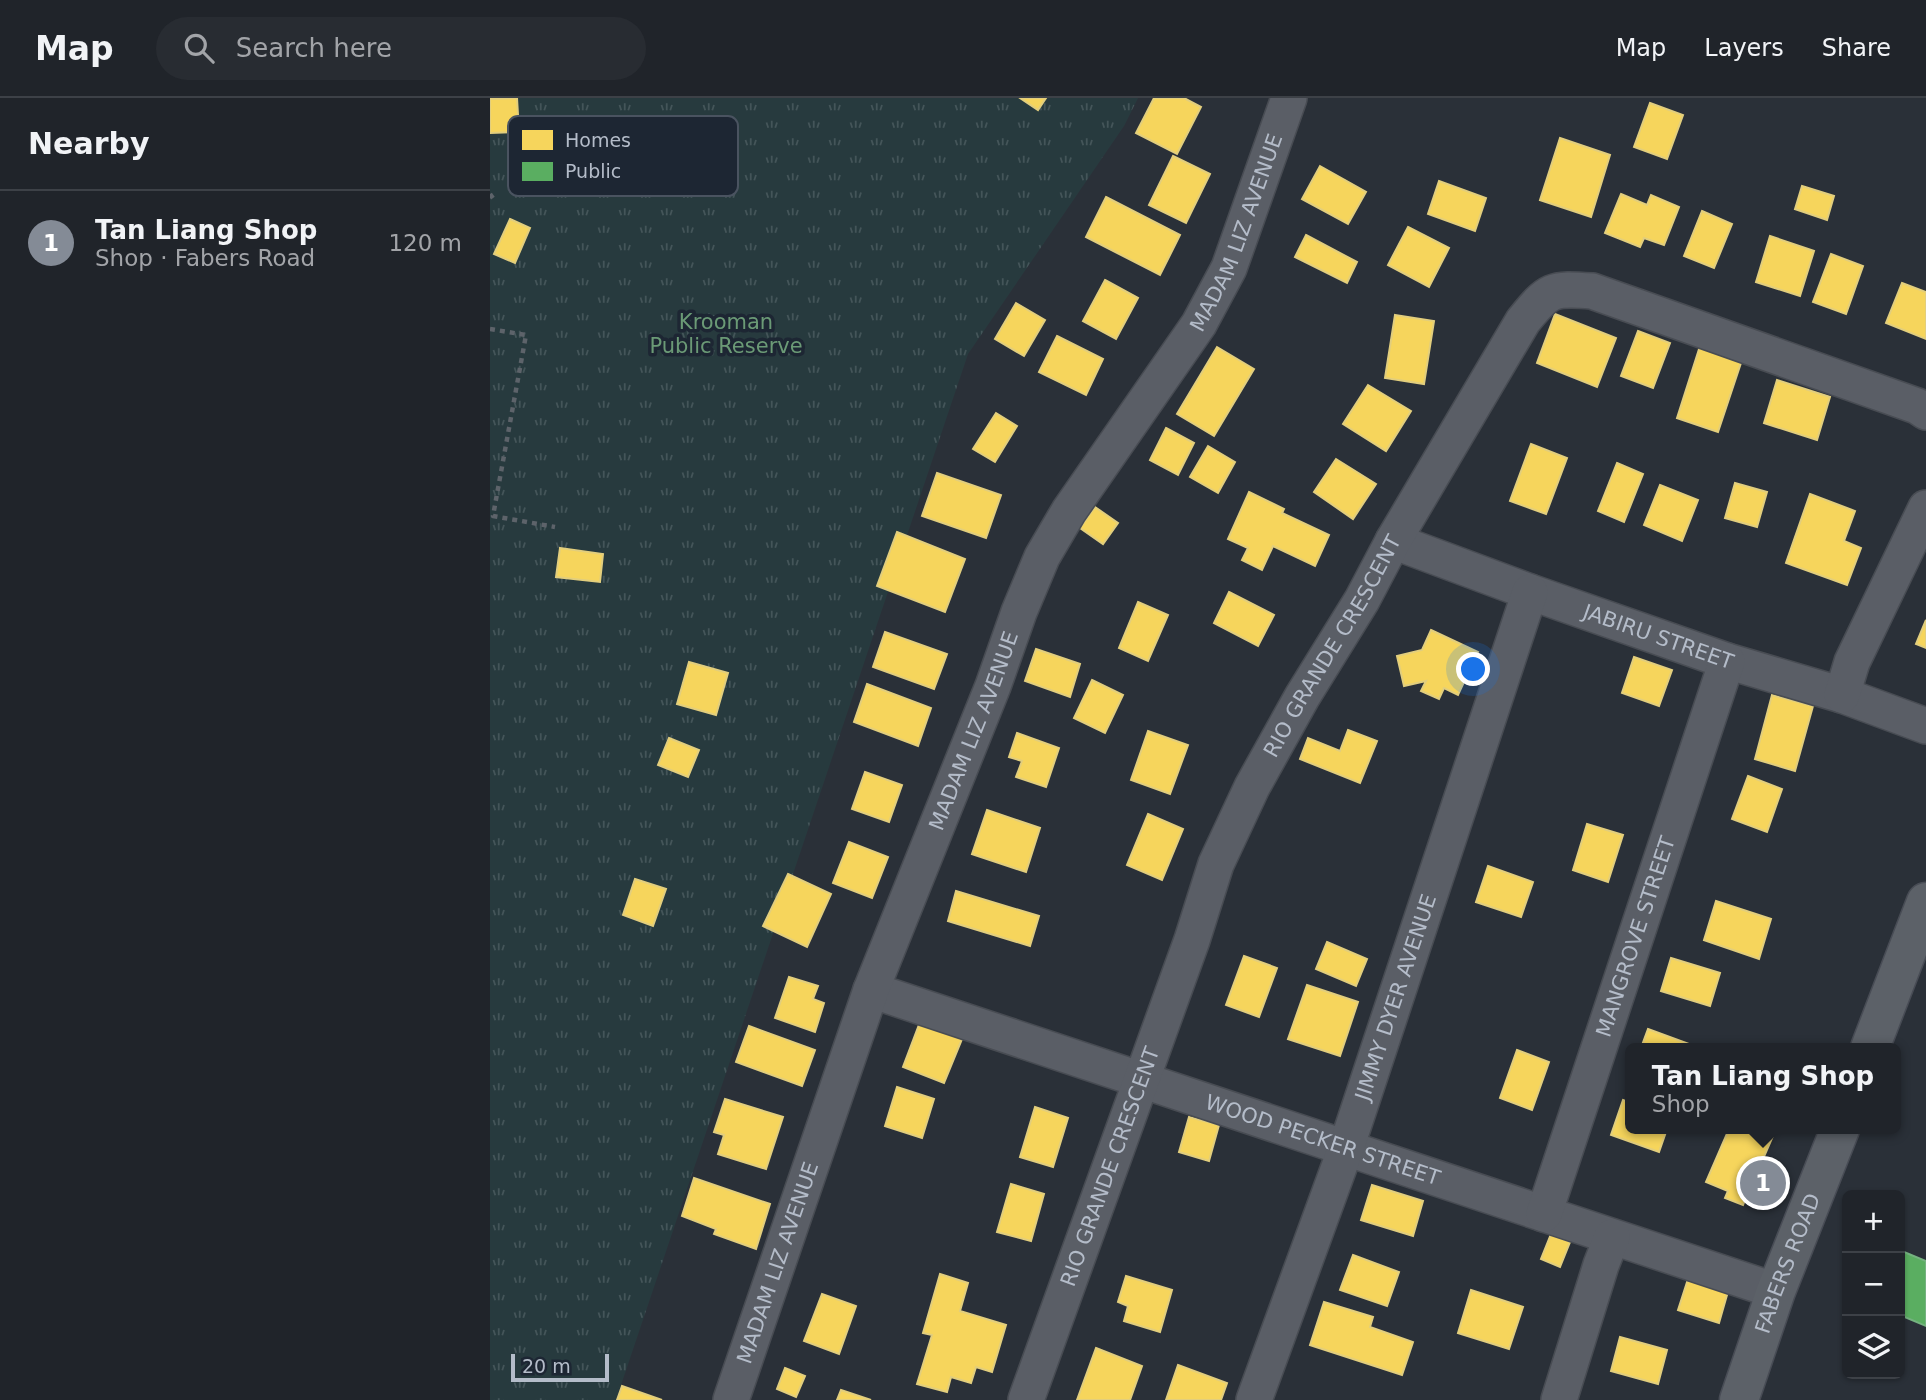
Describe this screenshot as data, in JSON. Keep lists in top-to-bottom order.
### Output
{
  "streets": {
    "main road": ["FABERS ROAD"],
    "street": [
      "MADAM LIZ AVENUE",
      "JABIRU STREET",
      "RIO GRANDE CRESCENT",
      "MANGROVE STREET",
      "JIMMY DYER AVENUE",
      "WOOD PECKER STREET"
    ]
  },
  "crossings": [
    ["MADAM LIZ AVENUE", "WOOD PECKER STREET"],
    ["JABIRU STREET", "RIO GRANDE CRESCENT"],
    ["JABIRU STREET", "MANGROVE STREET"],
    ["JABIRU STREET", "JIMMY DYER AVENUE"],
    ["RIO GRANDE CRESCENT", "WOOD PECKER STREET"],
    ["MANGROVE STREET", "WOOD PECKER STREET"],
    ["JIMMY DYER AVENUE", "WOOD PECKER STREET"],
    ["WOOD PECKER STREET", "FABERS ROAD"]
  ],
  "parks": ["Krooman Public Reserve"],
  "legend": ["Homes", "Public"],
  "scale_bar": "20 m",
  "page": {
    "header": "Map",
    "search": "Search here",
    "nav": ["Map", "Layers", "Share"],
    "heading": "Nearby",
    "list": [
      {
        "mark": "1",
        "name": "Tan Liang Shop",
        "note": "Shop · Fabers Road",
        "value": "120 m"
      }
    ],
    "popup": ["Tan Liang Shop", "Shop"],
    "pins": "1",
    "map_buttons": ["+", "−"],
    "scale": "20 m"
  }
}
